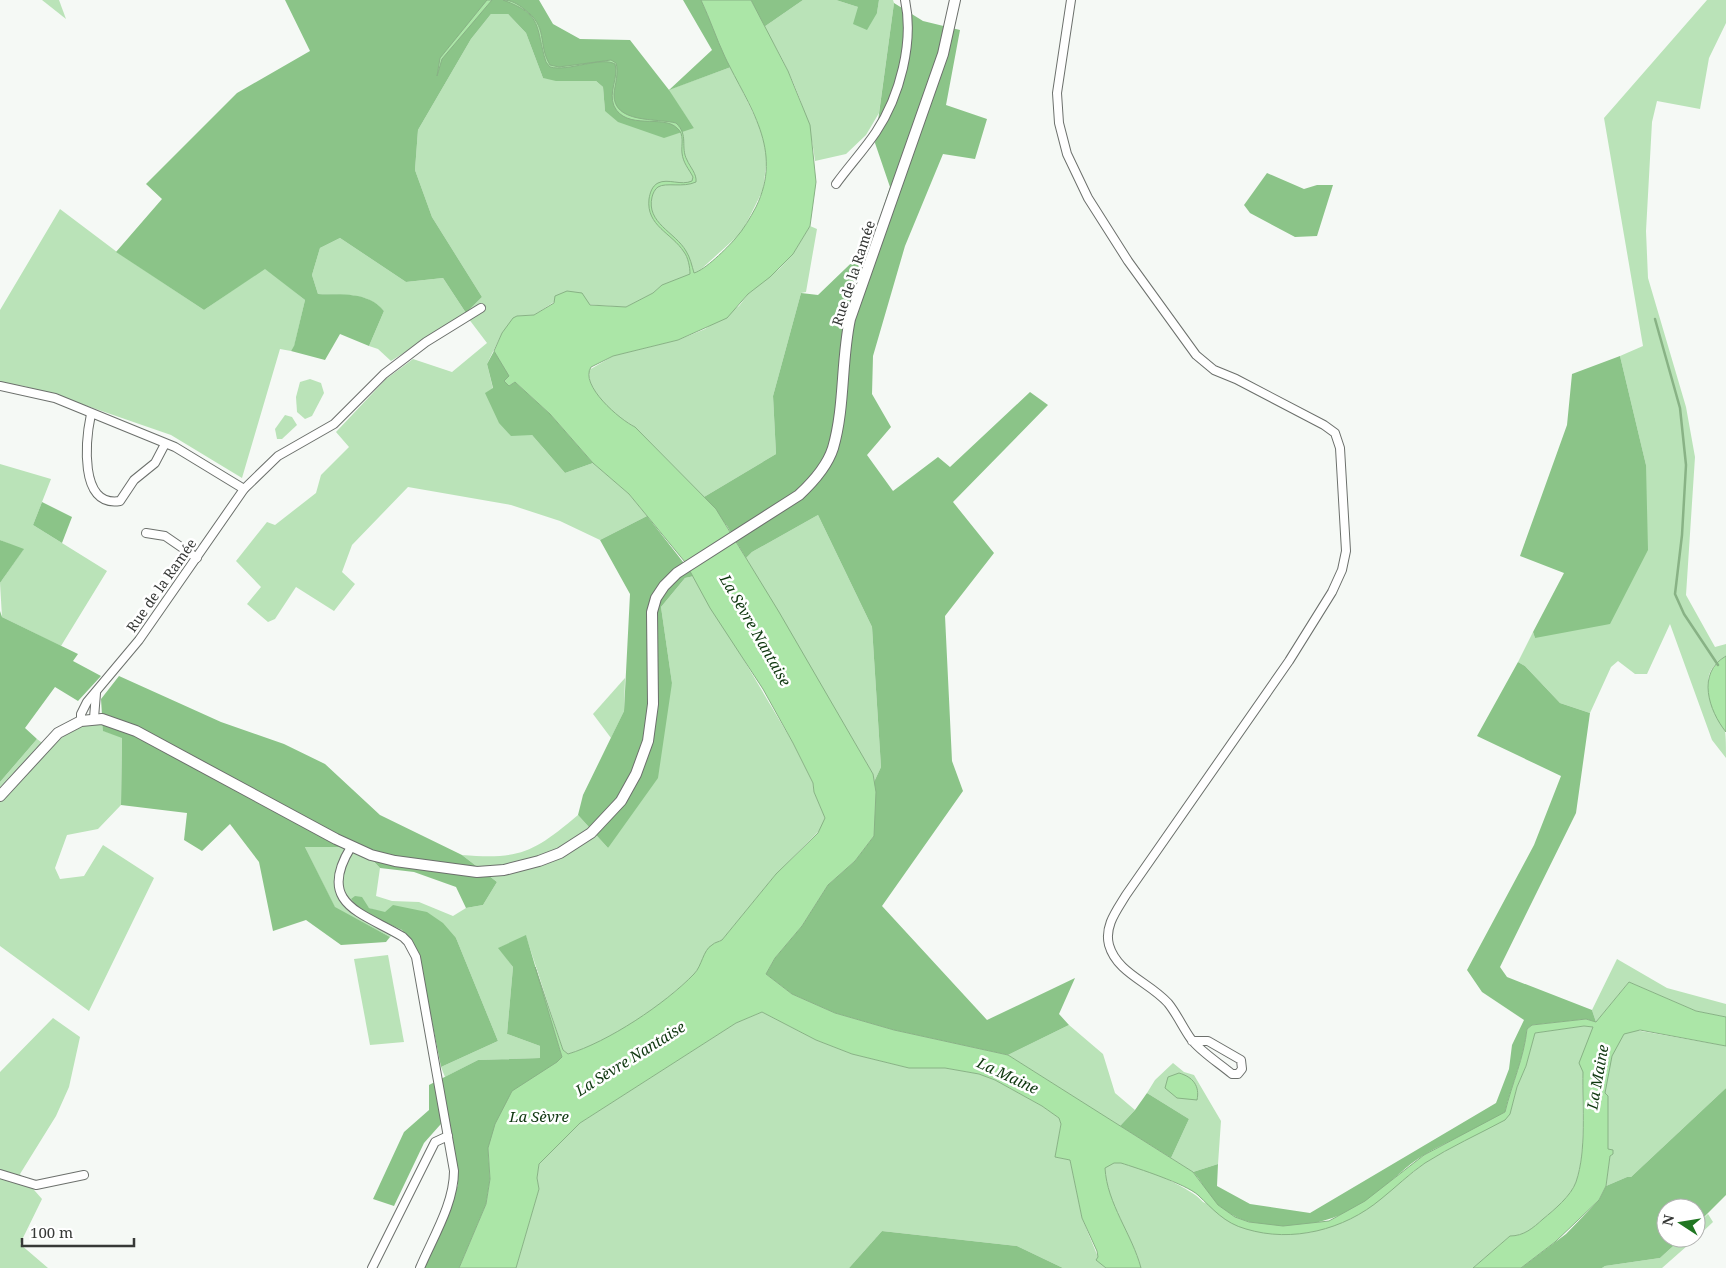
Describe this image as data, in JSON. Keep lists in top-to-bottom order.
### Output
{
  "streets": {
    "main road": ["Rue de la Ramée"]
  },
  "water": ["La Sèvre Nantaise", "La Maine", "La Sèvre"],
  "scale_bar": "100 m",
  "north": "left"
}
